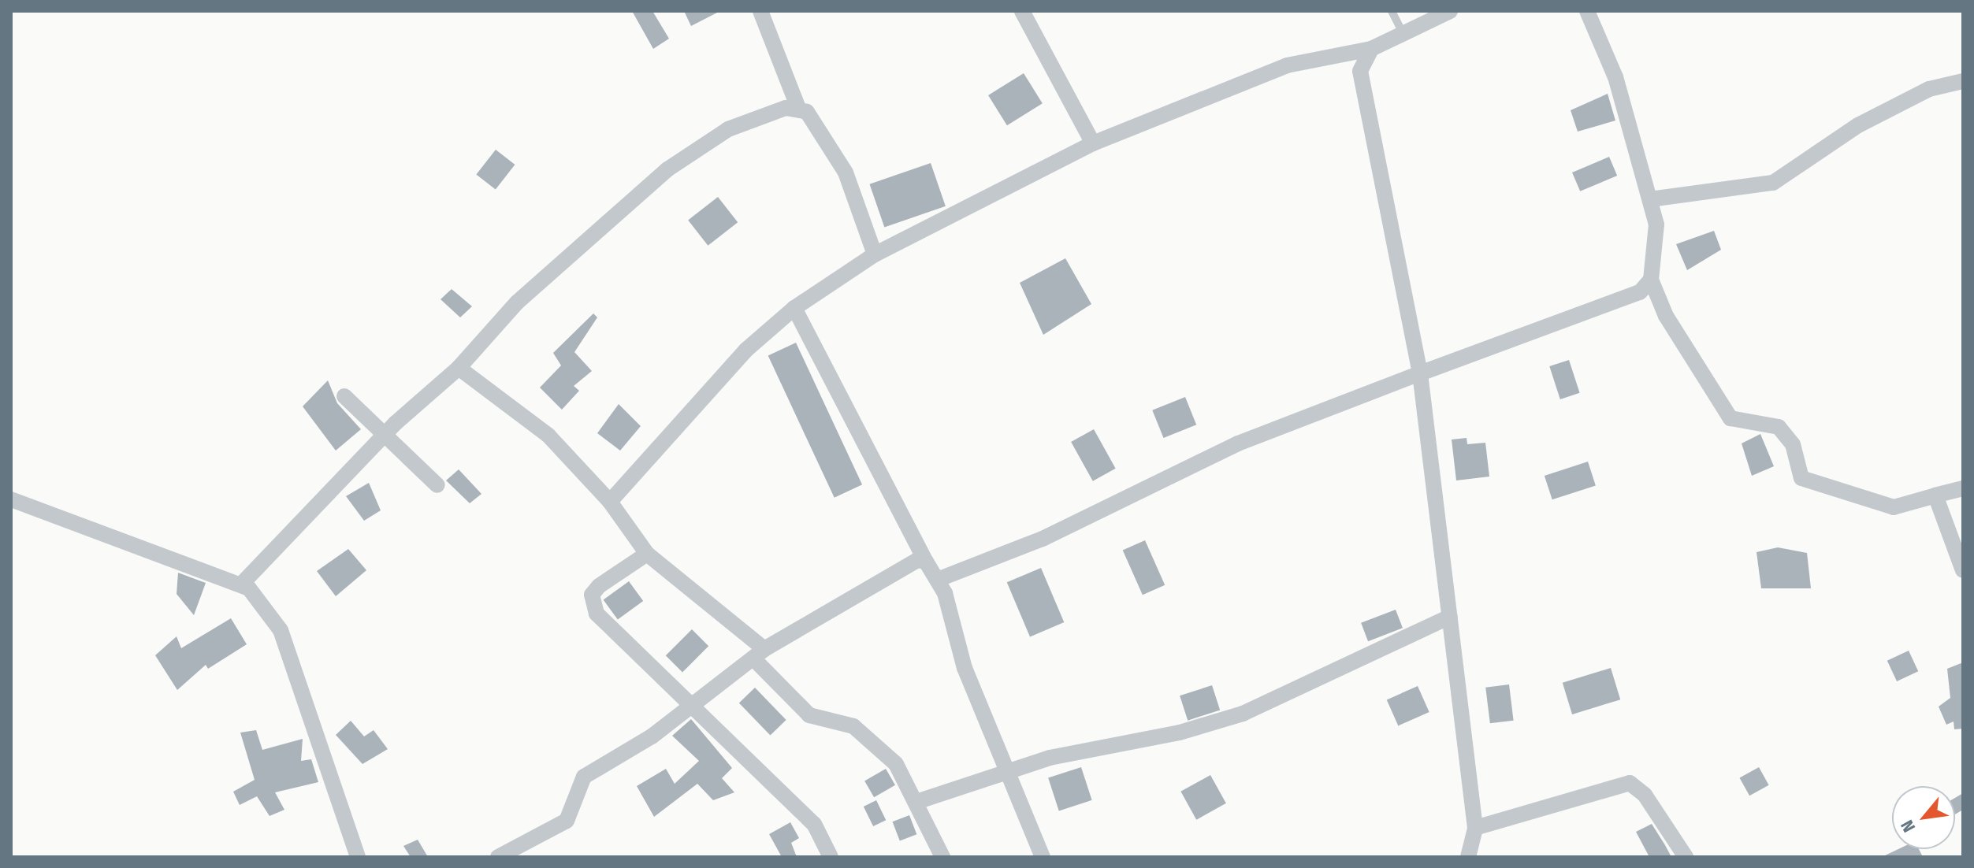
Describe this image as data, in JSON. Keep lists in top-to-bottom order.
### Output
{
  "north": "bottom left"
}
